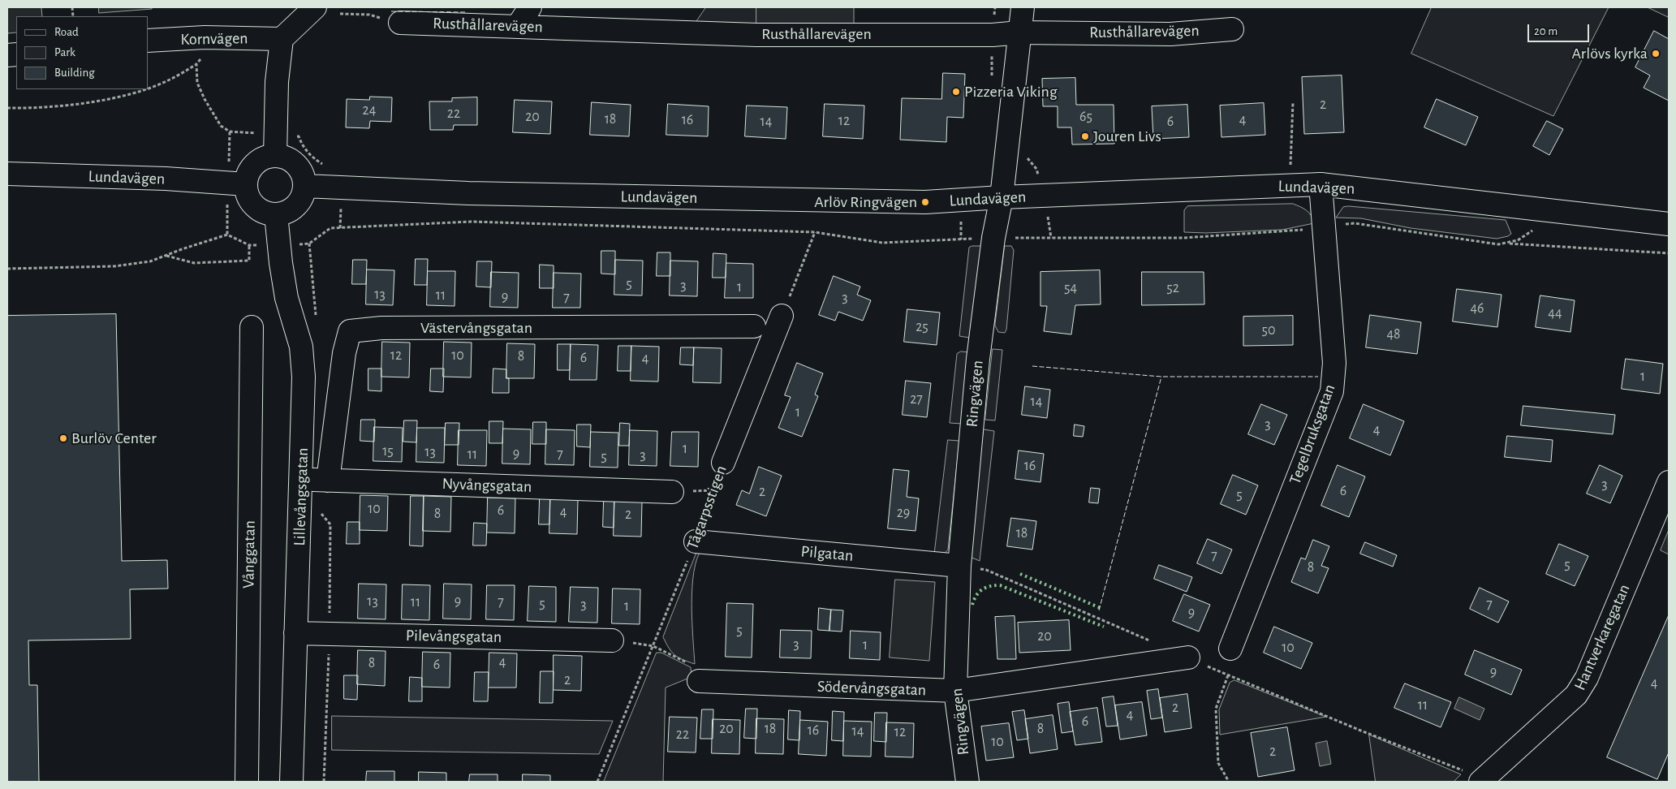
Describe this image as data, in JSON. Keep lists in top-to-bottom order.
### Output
{
  "streets": {
    "street": [
      "Rusthållarevägen",
      "Kornvägen",
      "Lundavägen",
      "Västervångsgatan",
      "Ringvägen",
      "Tegelbruksgatan",
      "Nyvångsgatan",
      "Lillevångsgatan",
      "Tågarpsstigen",
      "Pilgatan",
      "Vånggatan",
      "Pilevångsgatan",
      "Hantverkaregatan",
      "Södervångsgatan"
    ]
  },
  "crossings": [
    ["Rusthållarevägen", "Ringvägen"],
    ["Lundavägen", "Ringvägen"],
    ["Lundavägen", "Tegelbruksgatan"],
    ["Lundavägen", "Lillevångsgatan"],
    ["Västervångsgatan", "Nyvångsgatan"],
    ["Ringvägen", "Pilgatan"],
    ["Ringvägen", "Södervångsgatan"],
    ["Nyvångsgatan", "Lillevångsgatan"],
    ["Lillevångsgatan", "Pilevångsgatan"],
    ["Tågarpsstigen", "Pilgatan"]
  ],
  "places": [
    "Arlövs kyrka",
    "Pizzeria Viking",
    "Jouren Livs",
    "Arlöv Ringvägen",
    "Burlöv Center"
  ],
  "house_numbers": [
    "2",
    "24",
    "22",
    "20",
    "65",
    "18",
    "16",
    "4",
    "12",
    "14",
    "6",
    "5",
    "3",
    "1",
    "54",
    "52",
    "13",
    "11",
    "9",
    "7",
    "3",
    "46",
    "44",
    "25",
    "50",
    "48",
    "12",
    "10",
    "8",
    "6",
    "4",
    "1",
    "27",
    "14",
    "1",
    "3",
    "4",
    "1",
    "15",
    "13",
    "9",
    "11",
    "7",
    "3",
    "5",
    "16",
    "3",
    "6",
    "2",
    "5",
    "10",
    "6",
    "4",
    "29",
    "8",
    "2",
    "18",
    "7",
    "5",
    "8",
    "13",
    "9",
    "11",
    "7",
    "5",
    "3",
    "7",
    "1",
    "9",
    "5",
    "20",
    "3",
    "1",
    "10",
    "4",
    "8",
    "6",
    "9",
    "2",
    "4",
    "11",
    "2",
    "4",
    "6",
    "20",
    "18",
    "8",
    "16",
    "14",
    "12",
    "22",
    "10",
    "2"
  ],
  "legend": ["Road", "Park", "Building"],
  "scale_bar": "20 m"
}
